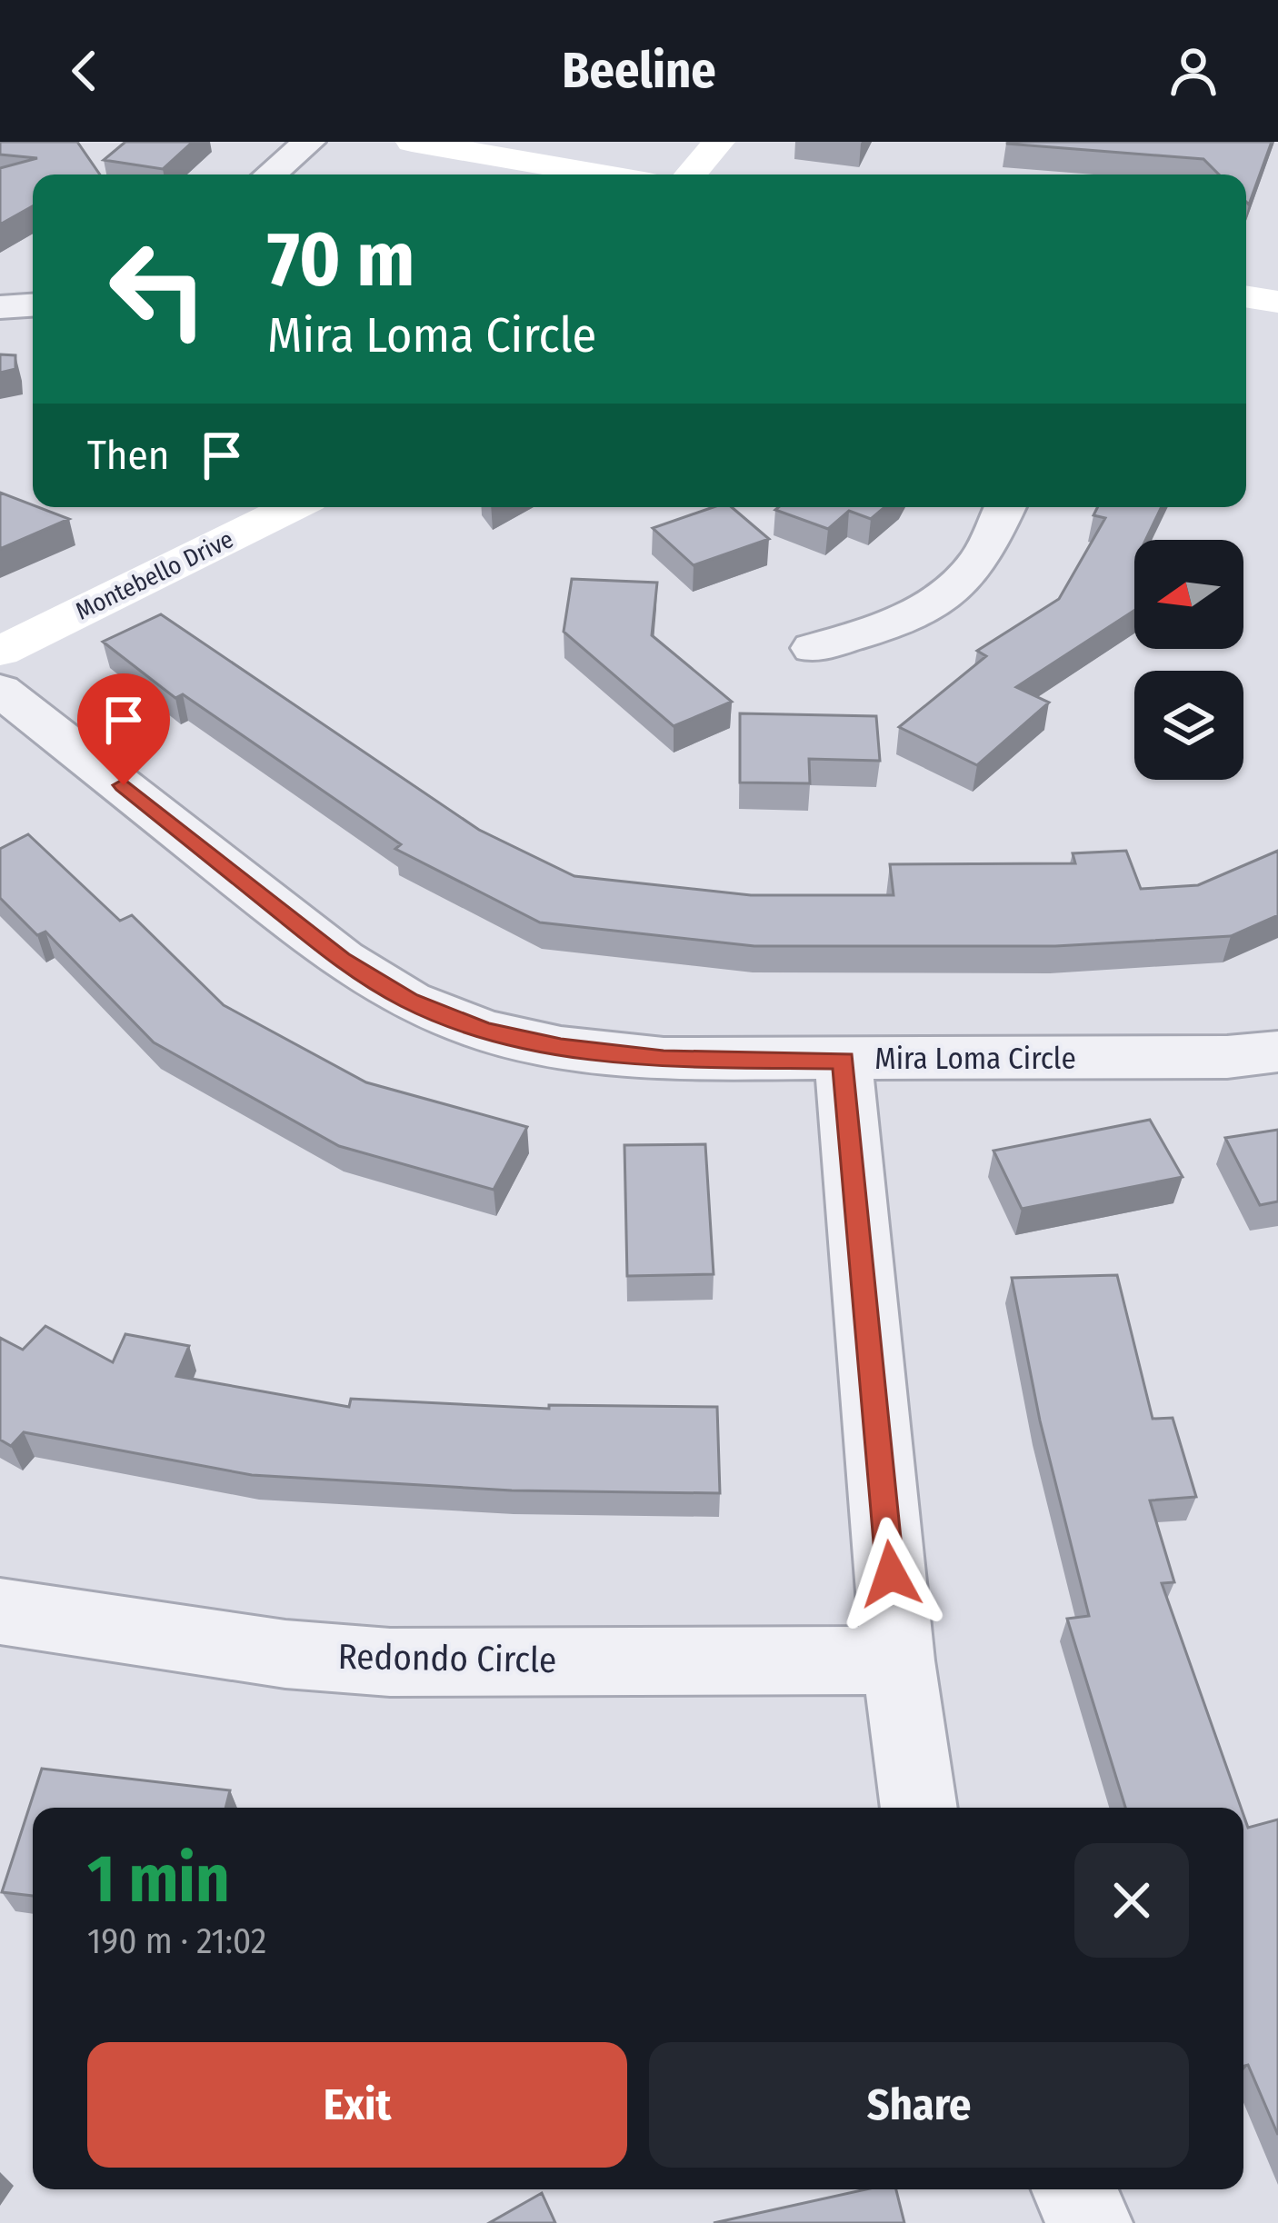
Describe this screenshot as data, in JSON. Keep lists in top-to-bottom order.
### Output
{
  "streets": {
    "street": ["Montebello Drive", "Mira Loma Circle", "Redondo Circle"]
  },
  "north": "left",
  "page": {
    "header": "Beeline",
    "turn": ["70 m", "Mira Loma Circle"],
    "then": "Then",
    "heading": ["1 min", "190 m · 21:02"],
    "buttons": ["Exit", "Share"]
  }
}
